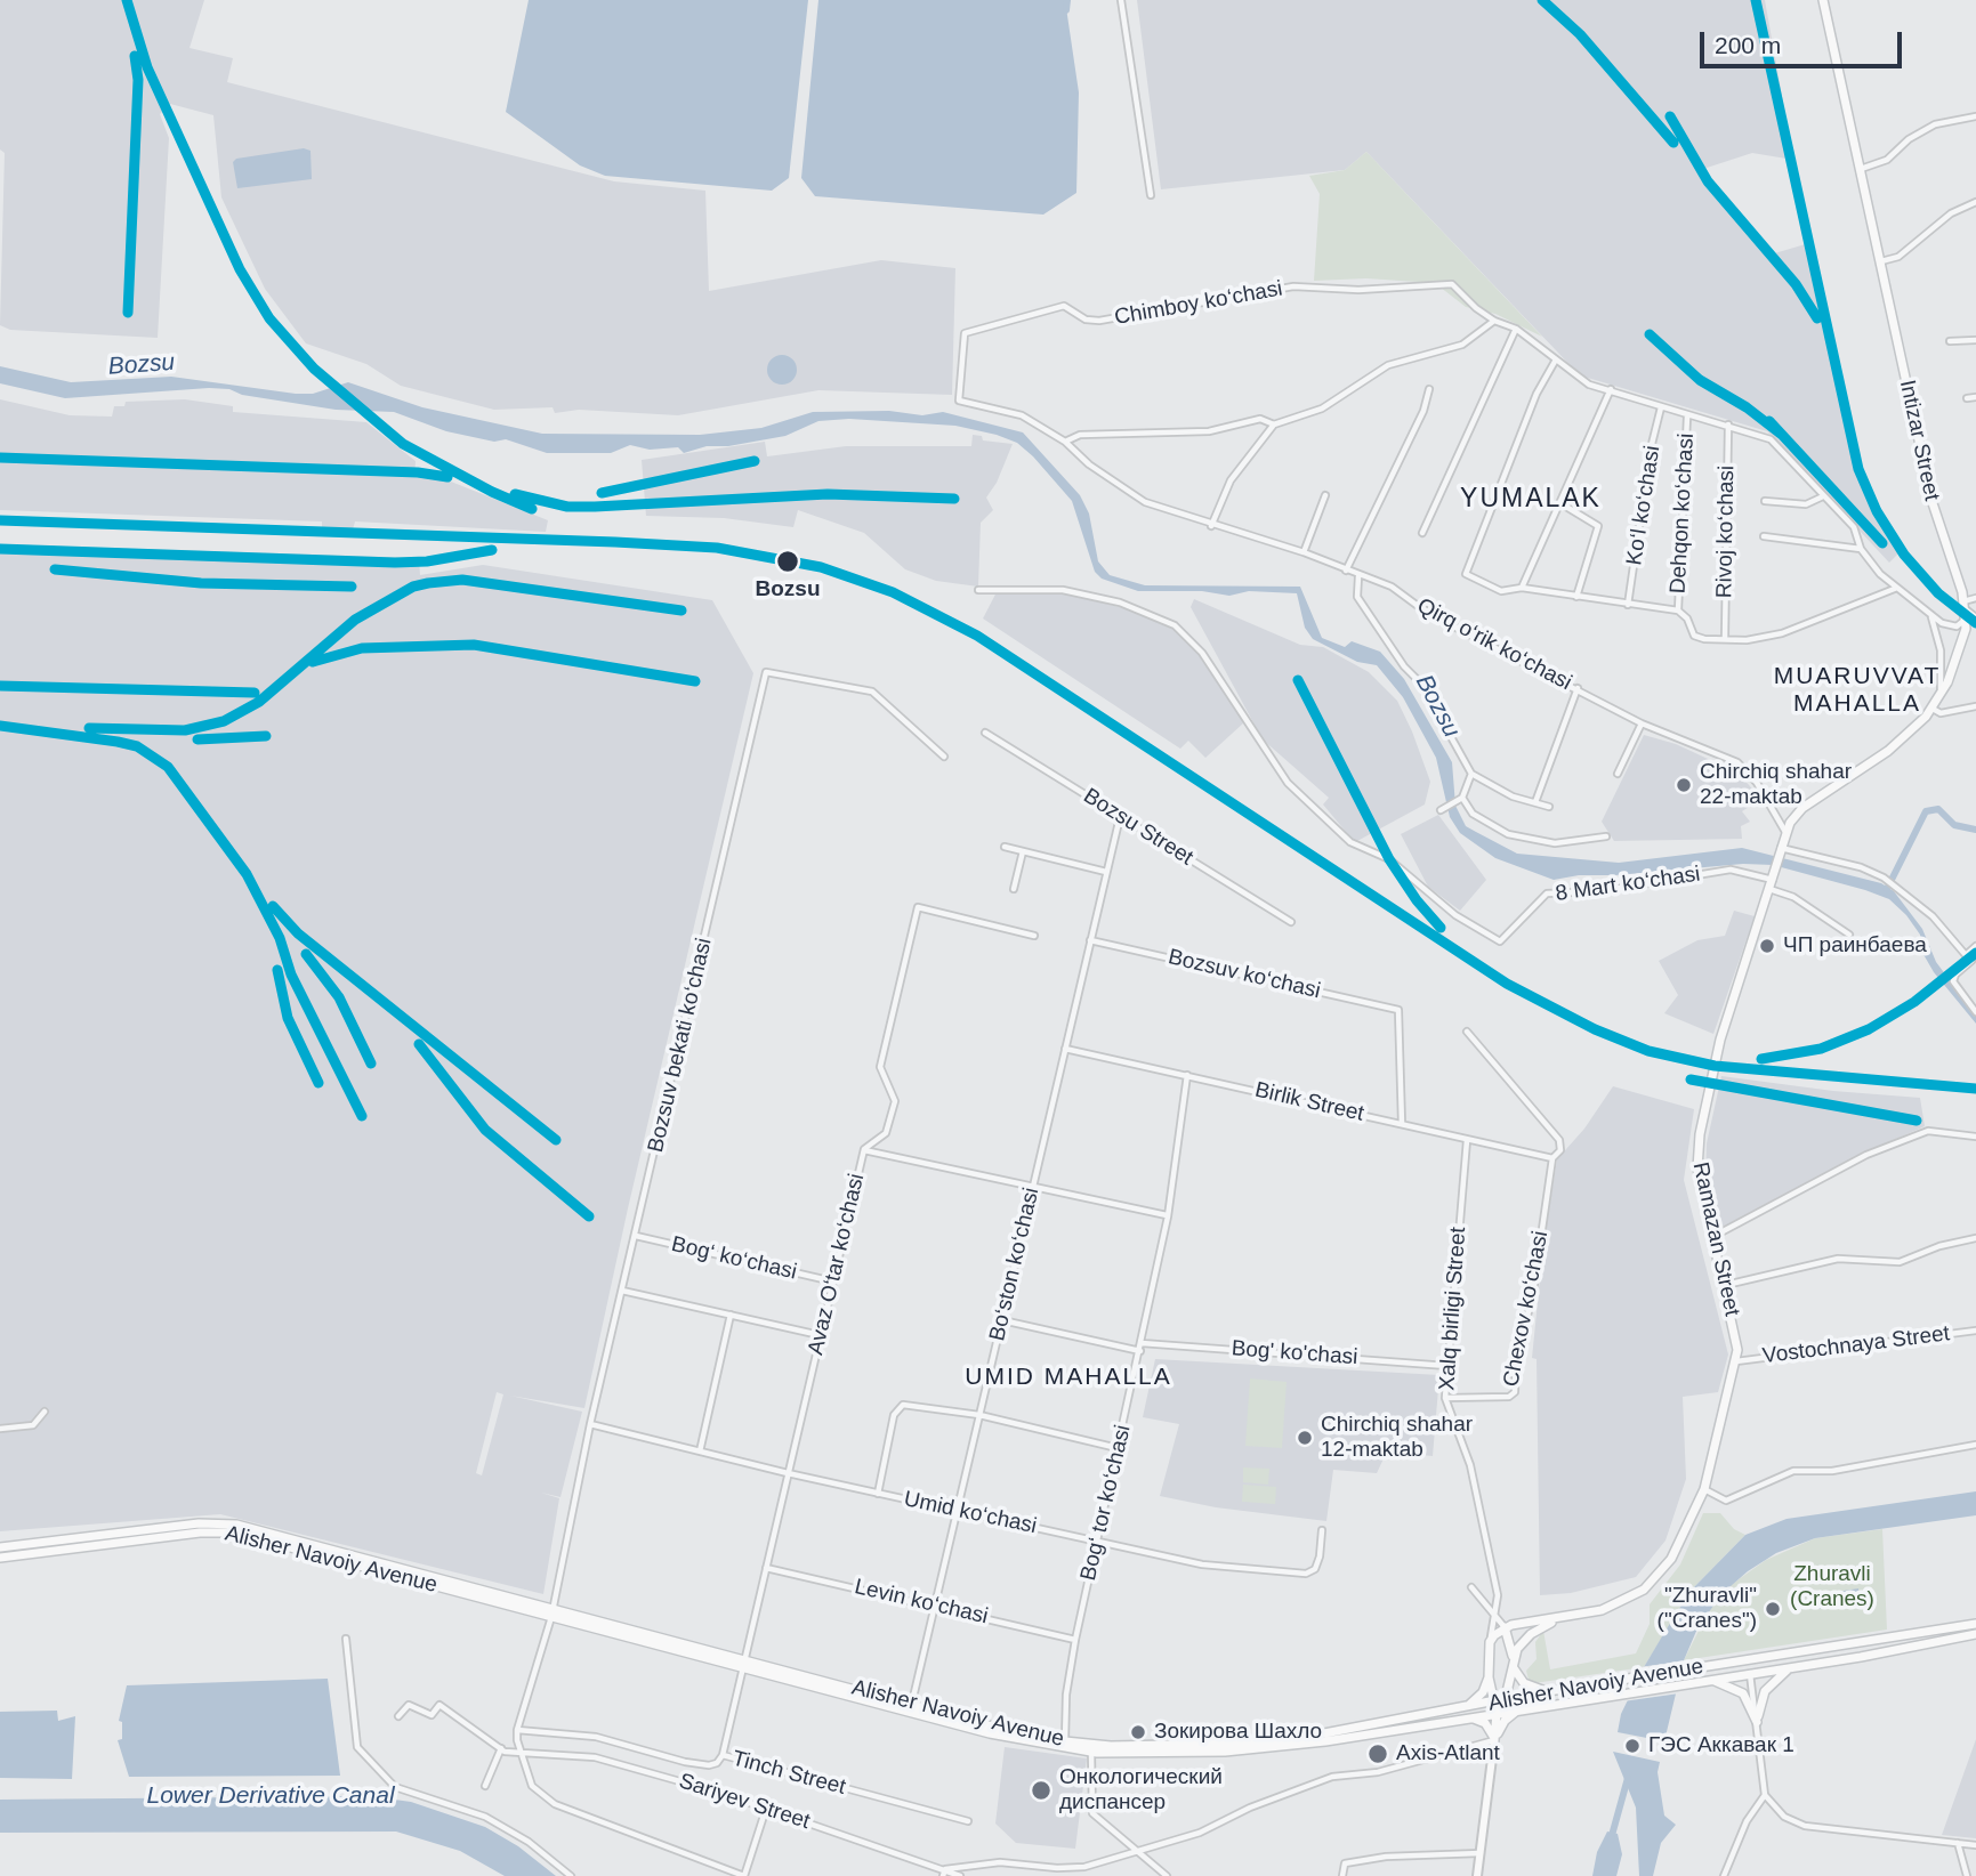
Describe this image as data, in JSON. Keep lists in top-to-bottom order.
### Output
{
  "streets": {
    "main road": ["Intizar Street", "Ramazan Street", "Alisher Navoiy Avenue"],
    "street": [
      "Chimboy ko‘chasi",
      "Ko‘l ko‘chasi",
      "Dehqon ko‘chasi",
      "Rivoj ko‘chasi",
      "Qirq o‘rik ko‘chasi",
      "Bozsu Street",
      "8 Mart ko‘chasi",
      "Bozsuv ko‘chasi",
      "Bozsuv bekati ko‘chasi",
      "Birlik Street",
      "Bog‘ ko‘chasi",
      "Avaz O‘tar ko‘chasi",
      "Bo‘ston ko‘chasi",
      "Xalq birligi Street",
      "Chexov ko‘chasi",
      "Vostochnaya Street",
      "Bog' ko'chasi",
      "Bog‘ tor ko‘chasi",
      "Umid ko‘chasi",
      "Levin ko‘chasi",
      "Tinch Street",
      "Sariyev Street"
    ]
  },
  "crossings": [
    ["Chimboy ko‘chasi", "Qirq o‘rik ko‘chasi"],
    ["Intizar Street", "Ramazan Street"],
    ["Qirq o‘rik ko‘chasi", "Ramazan Street"],
    ["Bozsu Street", "Bo‘ston ko‘chasi"],
    ["8 Mart ko‘chasi", "Ramazan Street"],
    ["Bozsuv ko‘chasi", "Birlik Street"],
    ["Bozsuv ko‘chasi", "Bo‘ston ko‘chasi"],
    ["Bozsuv bekati ko‘chasi", "Bog‘ ko‘chasi"],
    ["Bozsuv bekati ko‘chasi", "Umid ko‘chasi"],
    ["Bozsuv bekati ko‘chasi", "Alisher Navoiy Avenue"],
    ["Birlik Street", "Bo‘ston ko‘chasi"],
    ["Birlik Street", "Xalq birligi Street"],
    ["Birlik Street", "Chexov ko‘chasi"],
    ["Birlik Street", "Bog‘ tor ko‘chasi"],
    ["Ramazan Street", "Vostochnaya Street"],
    ["Bog‘ ko‘chasi", "Avaz O‘tar ko‘chasi"],
    ["Avaz O‘tar ko‘chasi", "Umid ko‘chasi"],
    ["Avaz O‘tar ko‘chasi", "Alisher Navoiy Avenue"],
    ["Avaz O‘tar ko‘chasi", "Levin ko‘chasi"],
    ["Avaz O‘tar ko‘chasi", "Tinch Street"],
    ["Bo‘ston ko‘chasi", "Umid ko‘chasi"],
    ["Bo‘ston ko‘chasi", "Alisher Navoiy Avenue"],
    ["Bo‘ston ko‘chasi", "Levin ko‘chasi"],
    ["Xalq birligi Street", "Chexov ko‘chasi"],
    ["Xalq birligi Street", "Bog' ko'chasi"],
    ["Bog' ko'chasi", "Bog‘ tor ko‘chasi"],
    ["Bog‘ tor ko‘chasi", "Umid ko‘chasi"],
    ["Bog‘ tor ko‘chasi", "Alisher Navoiy Avenue"],
    ["Bog‘ tor ko‘chasi", "Levin ko‘chasi"]
  ],
  "districts": ["YUMALAK", "MUARUVVAT MAHALLA", "UMID MAHALLA"],
  "water": ["Bozsu", "Lower Derivative Canal"],
  "parks": ["Zhuravli (Cranes)"],
  "places": [
    "Bozsu",
    "Chirchiq shahar 22-maktab",
    "ЧП раинбаева",
    "Chirchiq shahar 12-maktab",
    "\"Zhuravli\" (\"Cranes\")",
    "Зокирова Шахло",
    "ГЭС Аккавак 1",
    "Axis-Atlant",
    "Онкологический диспансер"
  ],
  "scale_bar": "200 m"
}
